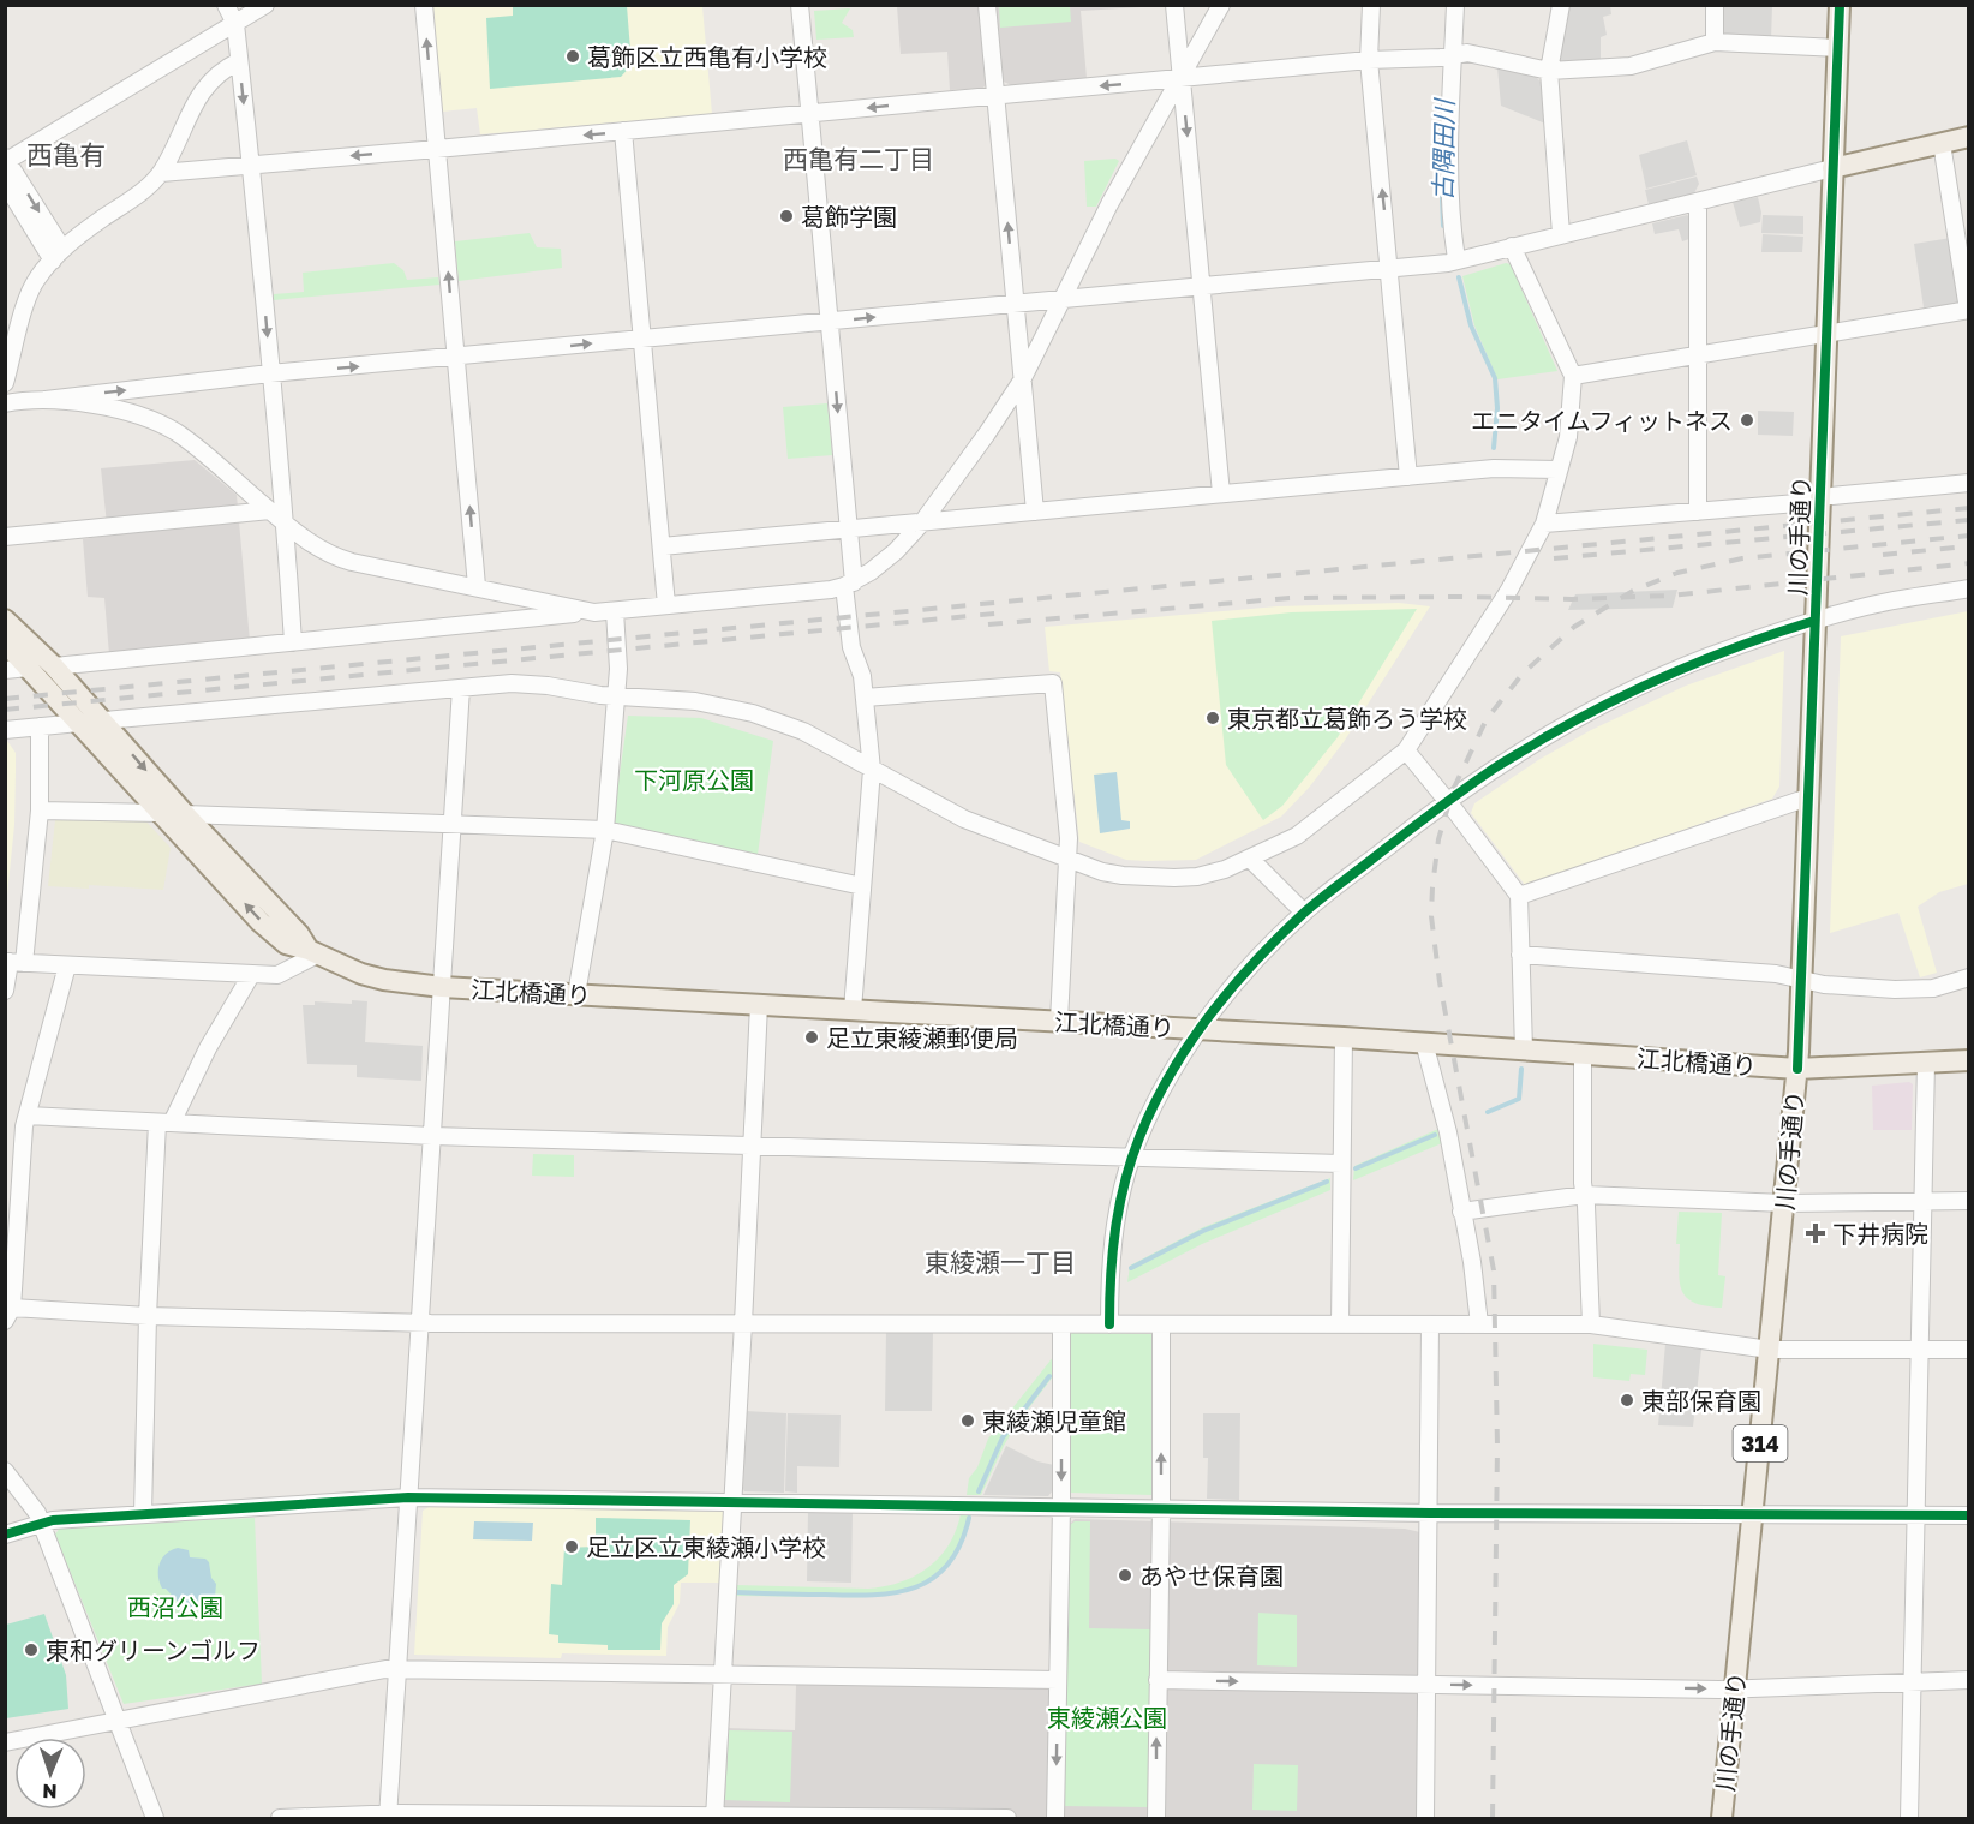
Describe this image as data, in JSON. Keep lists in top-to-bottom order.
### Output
{
  "streets": {
    "main road": ["川の手通り", "江北橋通り", "314"]
  },
  "crossings": [
    ["川の手通り", "江北橋通り"]
  ],
  "districts": ["西亀有", "西亀有二丁目", "東綾瀬一丁目"],
  "water": ["古隅田川"],
  "parks": ["下河原公園", "西沼公園", "東綾瀬公園"],
  "places": {
    "other": [
      "葛飾区立西亀有小学校",
      "葛飾学園",
      "エニタイムフィットネス",
      "東京都立葛飾ろう学校",
      "足立東綾瀬郵便局",
      "東部保育園",
      "東綾瀬児童館",
      "足立区立東綾瀬小学校",
      "あやせ保育園",
      "東和グリーンゴルフ"
    ],
    "health": ["下井病院"]
  },
  "north": "bottom"
}
